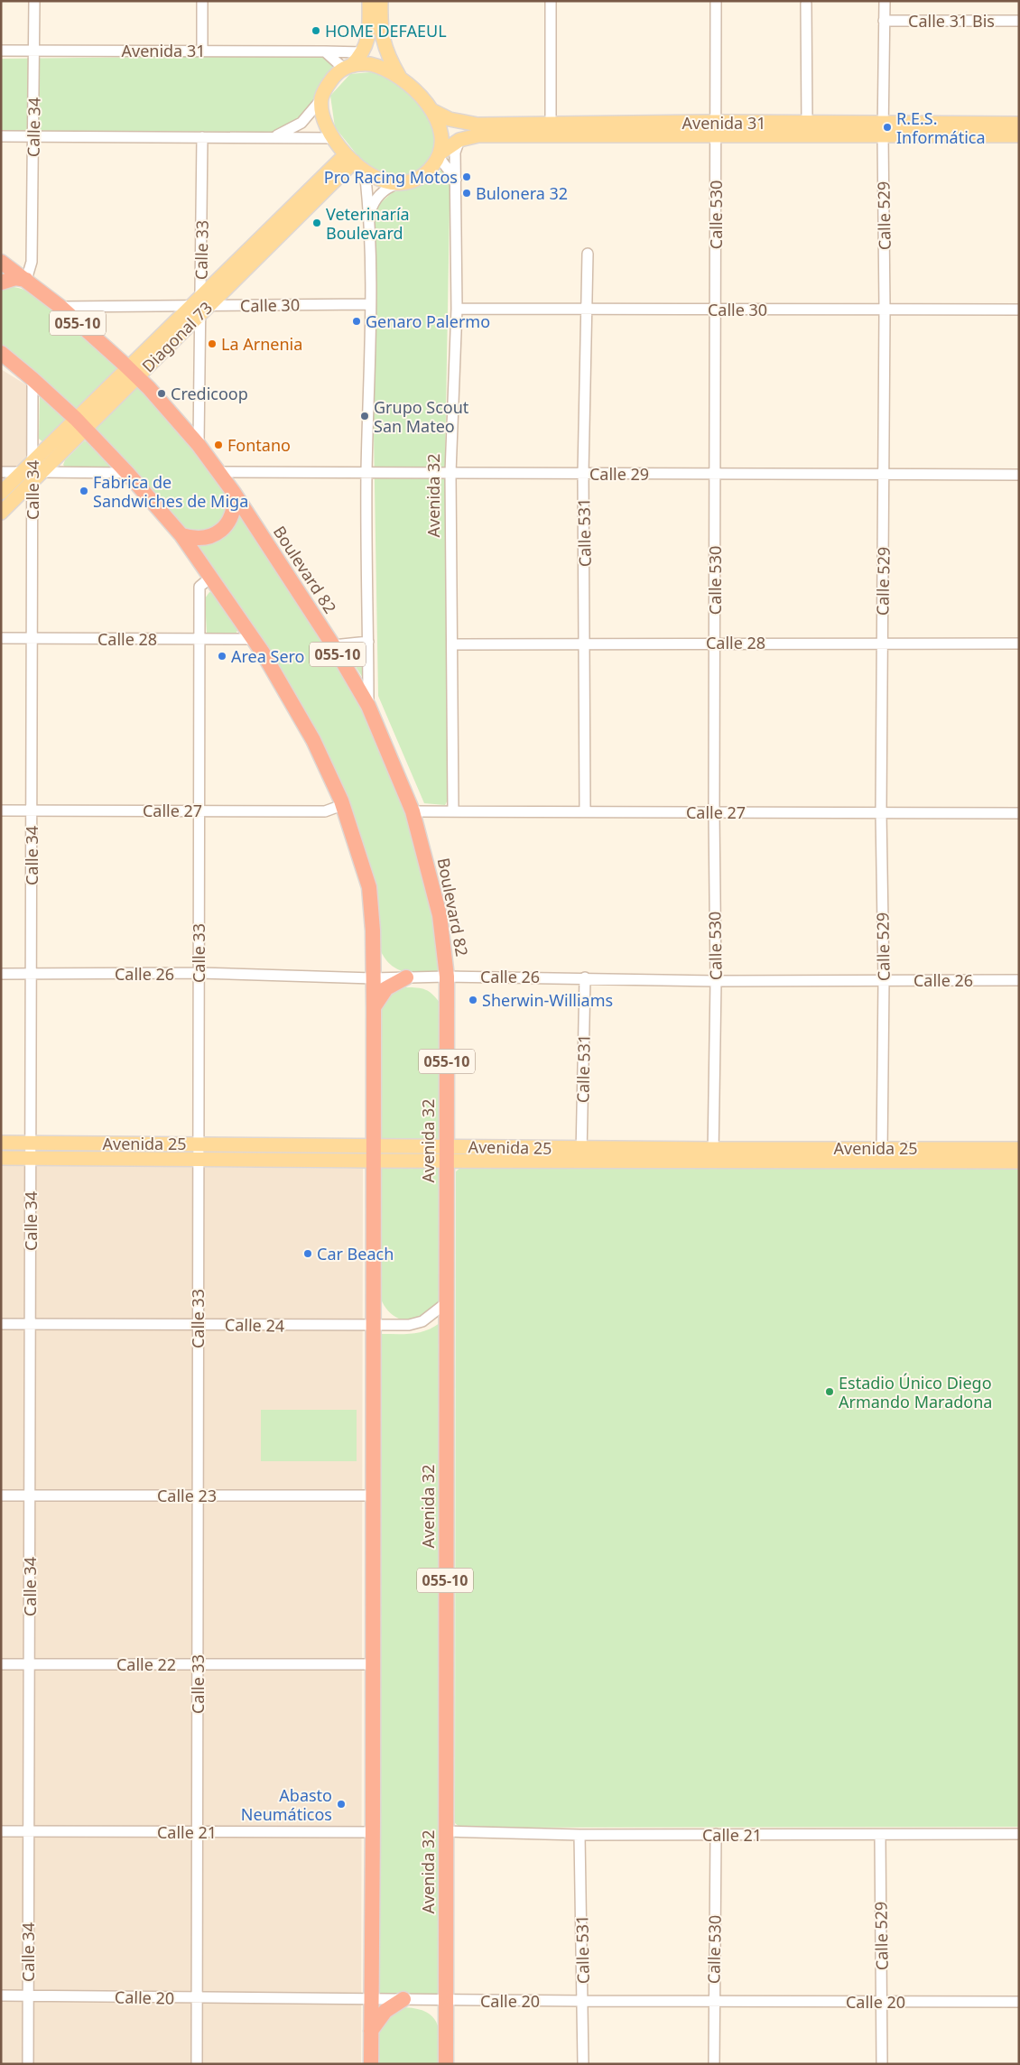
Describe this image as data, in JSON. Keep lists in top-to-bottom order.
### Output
{
  "streets": {
    "highway": ["055-10", "Avenida 32", "Boulevard 82"],
    "main road": ["Avenida 31", "Diagonal 73", "Avenida 25"],
    "street": [
      "Calle 31 Bis",
      "Calle 34",
      "Calle 530",
      "Calle 529",
      "Calle 33",
      "Calle 30",
      "Calle 29",
      "Calle 531",
      "Calle 28",
      "Calle 27",
      "Calle 26",
      "Calle 24",
      "Calle 23",
      "Calle 22",
      "Calle 21",
      "Calle 20"
    ]
  },
  "crossings": [
    ["Calle 31 Bis", "Calle 529"],
    ["Avenida 31", "Calle 34"],
    ["Avenida 31", "Calle 530"],
    ["Avenida 31", "Calle 529"],
    ["Avenida 31", "Diagonal 73"],
    ["Avenida 31", "Avenida 32"],
    ["Calle 34", "Diagonal 73"],
    ["Calle 34", "Boulevard 82"],
    ["Calle 34", "Calle 28"],
    ["Calle 34", "Calle 27"],
    ["Calle 34", "Calle 26"],
    ["Calle 34", "Avenida 25"],
    ["Calle 34", "Calle 24"],
    ["Calle 34", "Calle 23"],
    ["Calle 34", "Calle 22"],
    ["Calle 34", "Calle 21"],
    ["Calle 34", "Calle 20"],
    ["Calle 530", "Calle 30"],
    ["Calle 530", "Calle 29"],
    ["Calle 530", "Calle 28"],
    ["Calle 530", "Calle 27"],
    ["Calle 530", "Calle 26"],
    ["Calle 530", "Avenida 25"],
    ["Calle 530", "Calle 21"],
    ["Calle 530", "Calle 20"],
    ["Calle 529", "Calle 30"],
    ["Calle 529", "Calle 29"],
    ["Calle 529", "Calle 28"],
    ["Calle 529", "Calle 27"],
    ["Calle 529", "Calle 26"],
    ["Calle 529", "Avenida 25"],
    ["Calle 529", "Calle 21"],
    ["Calle 529", "Calle 20"],
    ["Calle 33", "Calle 30"],
    ["Calle 33", "Diagonal 73"],
    ["Calle 33", "Boulevard 82"],
    ["Calle 33", "Calle 28"],
    ["Calle 33", "Calle 27"],
    ["Calle 33", "Calle 26"],
    ["Calle 33", "Avenida 25"],
    ["Calle 33", "Calle 24"],
    ["Calle 33", "Calle 23"],
    ["Calle 33", "Calle 22"],
    ["Calle 33", "Calle 21"],
    ["Calle 33", "Calle 20"],
    ["Calle 30", "Diagonal 73"],
    ["Calle 30", "Avenida 32"],
    ["Calle 30", "Calle 531"],
    ["Calle 30", "Boulevard 82"],
    ["Diagonal 73", "Boulevard 82"],
    ["Calle 29", "Avenida 32"],
    ["Calle 29", "Calle 531"],
    ["Calle 29", "Boulevard 82"],
    ["Avenida 32", "Boulevard 82"],
    ["Avenida 32", "Calle 28"],
    ["Avenida 32", "Calle 27"],
    ["Avenida 32", "Calle 26"],
    ["Avenida 32", "Avenida 25"],
    ["Avenida 32", "Calle 24"],
    ["Avenida 32", "Calle 21"],
    ["Avenida 32", "Calle 20"],
    ["Calle 531", "Calle 28"],
    ["Calle 531", "Calle 27"],
    ["Calle 531", "Calle 26"],
    ["Calle 531", "Avenida 25"],
    ["Calle 531", "Calle 21"],
    ["Calle 531", "Calle 20"],
    ["Boulevard 82", "Calle 27"],
    ["Boulevard 82", "Calle 26"]
  ],
  "places": [
    "HOME DEFAEUL",
    "R.E.S. Informática",
    "Pro Racing Motos",
    "Bulonera 32",
    "Veterinaría Boulevard",
    "Genaro Palermo",
    "La Arnenia",
    "Credicoop",
    "Grupo Scout San Mateo",
    "Fontano",
    "Fabrica de Sandwiches de Miga",
    "Area Sero",
    "Sherwin-Williams",
    "Car Beach",
    "Estadio Único Diego Armando Maradona",
    "Abasto Neumáticos"
  ]
}
